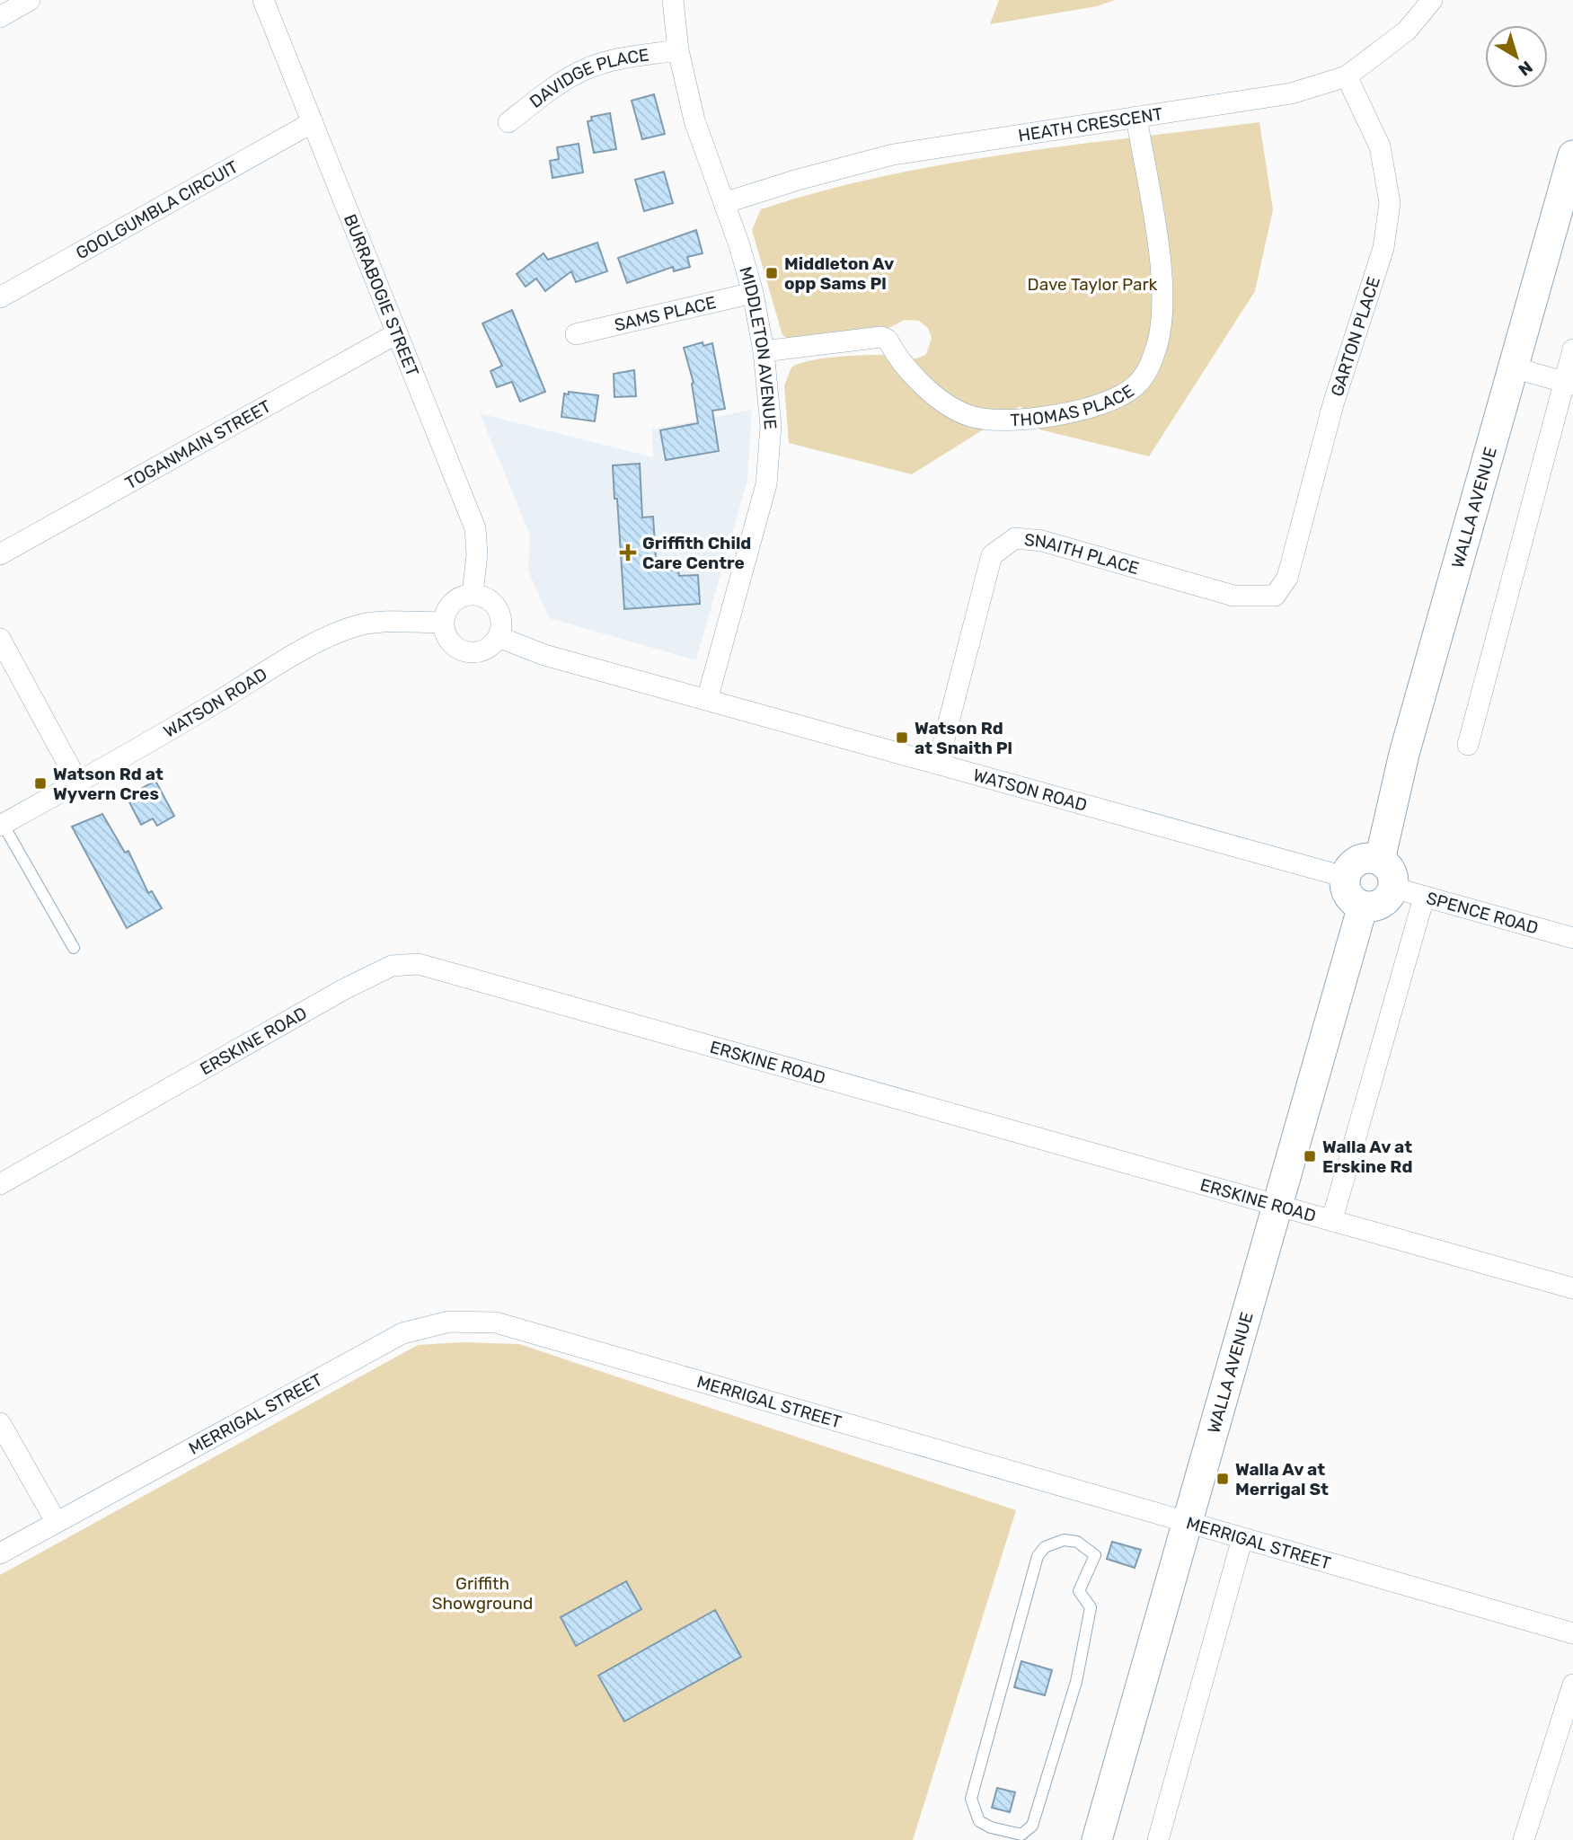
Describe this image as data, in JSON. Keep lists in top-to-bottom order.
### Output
{
  "streets": {
    "street": [
      "DAVIDGE PLACE",
      "HEATH CRESCENT",
      "GOOLGUMBLA CIRCUIT",
      "BURRABOGIE STREET",
      "SAMS PLACE",
      "GARTON PLACE",
      "MIDDLETON AVENUE",
      "THOMAS PLACE",
      "TOGANMAIN STREET",
      "WALLA AVENUE",
      "SNAITH PLACE",
      "WATSON ROAD",
      "SPENCE ROAD",
      "ERSKINE ROAD",
      "MERRIGAL STREET"
    ]
  },
  "crossings": [
    ["DAVIDGE PLACE", "MIDDLETON AVENUE"],
    ["HEATH CRESCENT", "GARTON PLACE"],
    ["HEATH CRESCENT", "MIDDLETON AVENUE"],
    ["HEATH CRESCENT", "THOMAS PLACE"],
    ["GOOLGUMBLA CIRCUIT", "BURRABOGIE STREET"],
    ["BURRABOGIE STREET", "TOGANMAIN STREET"],
    ["BURRABOGIE STREET", "WATSON ROAD"],
    ["SAMS PLACE", "MIDDLETON AVENUE"],
    ["GARTON PLACE", "SNAITH PLACE"],
    ["MIDDLETON AVENUE", "THOMAS PLACE"],
    ["MIDDLETON AVENUE", "WATSON ROAD"],
    ["WALLA AVENUE", "WATSON ROAD"],
    ["WALLA AVENUE", "SPENCE ROAD"],
    ["WALLA AVENUE", "ERSKINE ROAD"],
    ["WALLA AVENUE", "MERRIGAL STREET"],
    ["SNAITH PLACE", "WATSON ROAD"],
    ["WATSON ROAD", "SPENCE ROAD"]
  ],
  "parks": ["Dave Taylor Park", "Griffith Showground"],
  "places": {
    "transit": [
      "Middleton Av opp Sams Pl",
      "Watson Rd at Snaith Pl",
      "Watson Rd at Wyvern Cres",
      "Walla Av at Erskine Rd",
      "Walla Av at Merrigal St"
    ],
    "health": ["Griffith Child Care Centre"]
  },
  "north": "bottom right"
}
